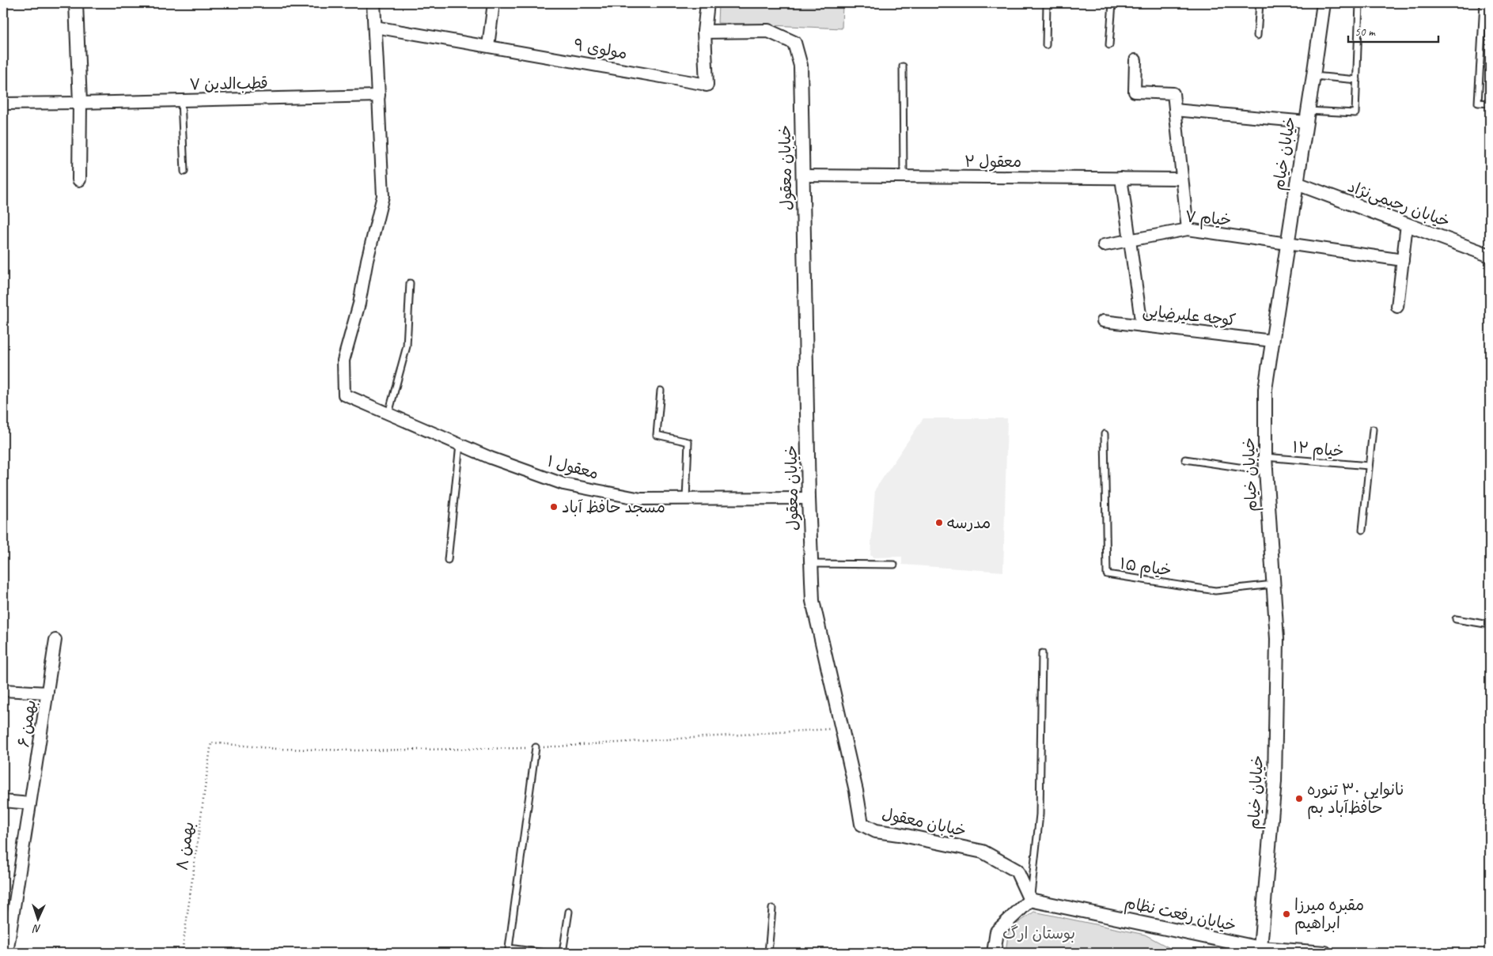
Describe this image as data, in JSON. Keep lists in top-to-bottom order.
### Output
{
  "streets": {
    "street": [
      "مولوی ۹",
      "قطب‌الدین ۷",
      "خیابان خیام",
      "معقول ۲",
      "خیابان معقول",
      "خیابان رحیمی‌نژاد",
      "خیام ۷",
      "کوچه علیرضایی",
      "معقول ۱",
      "بهمن ۶",
      "خیابان رفعت نظام"
    ],
    "lane": ["خیام ۱۲", "خیام ۱۵"],
    "path": ["بهمن ۸"]
  },
  "crossings": [
    ["قطب‌الدین ۷", "معقول ۱"],
    ["خیابان خیام", "خیابان رحیمی‌نژاد"],
    ["خیابان خیام", "خیام ۷"],
    ["خیابان خیام", "کوچه علیرضایی"],
    ["خیابان خیام", "خیام ۱۲"],
    ["خیابان خیام", "خیام ۱۵"],
    ["خیابان خیام", "خیابان رفعت نظام"],
    ["معقول ۲", "خیابان معقول"],
    ["خیابان معقول", "معقول ۱"],
    ["خیابان معقول", "خیابان رفعت نظام"]
  ],
  "parks": ["بوستان ارگ"],
  "places": [
    "مسجد حافظ آباد",
    "مدرسه",
    "نانوایی ۳۰ تنوره حافظ‌آباد بم",
    "مقبره میرزا ابراهیم"
  ],
  "scale_bar": "50 m",
  "north": "bottom"
}
